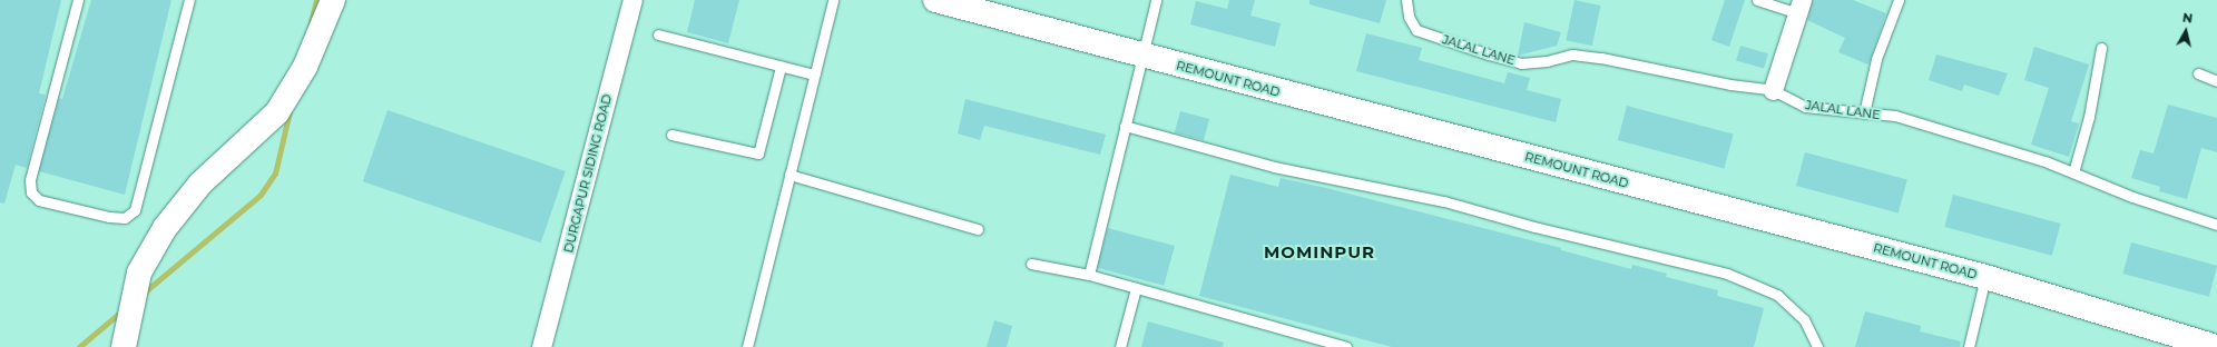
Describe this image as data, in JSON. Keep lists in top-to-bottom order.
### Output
{
  "streets": {
    "street": ["REMOUNT ROAD", "DURGAPUR SIDING ROAD"],
    "lane": ["JALAL LANE"]
  },
  "districts": ["MOMINPUR"],
  "north": "top"
}
